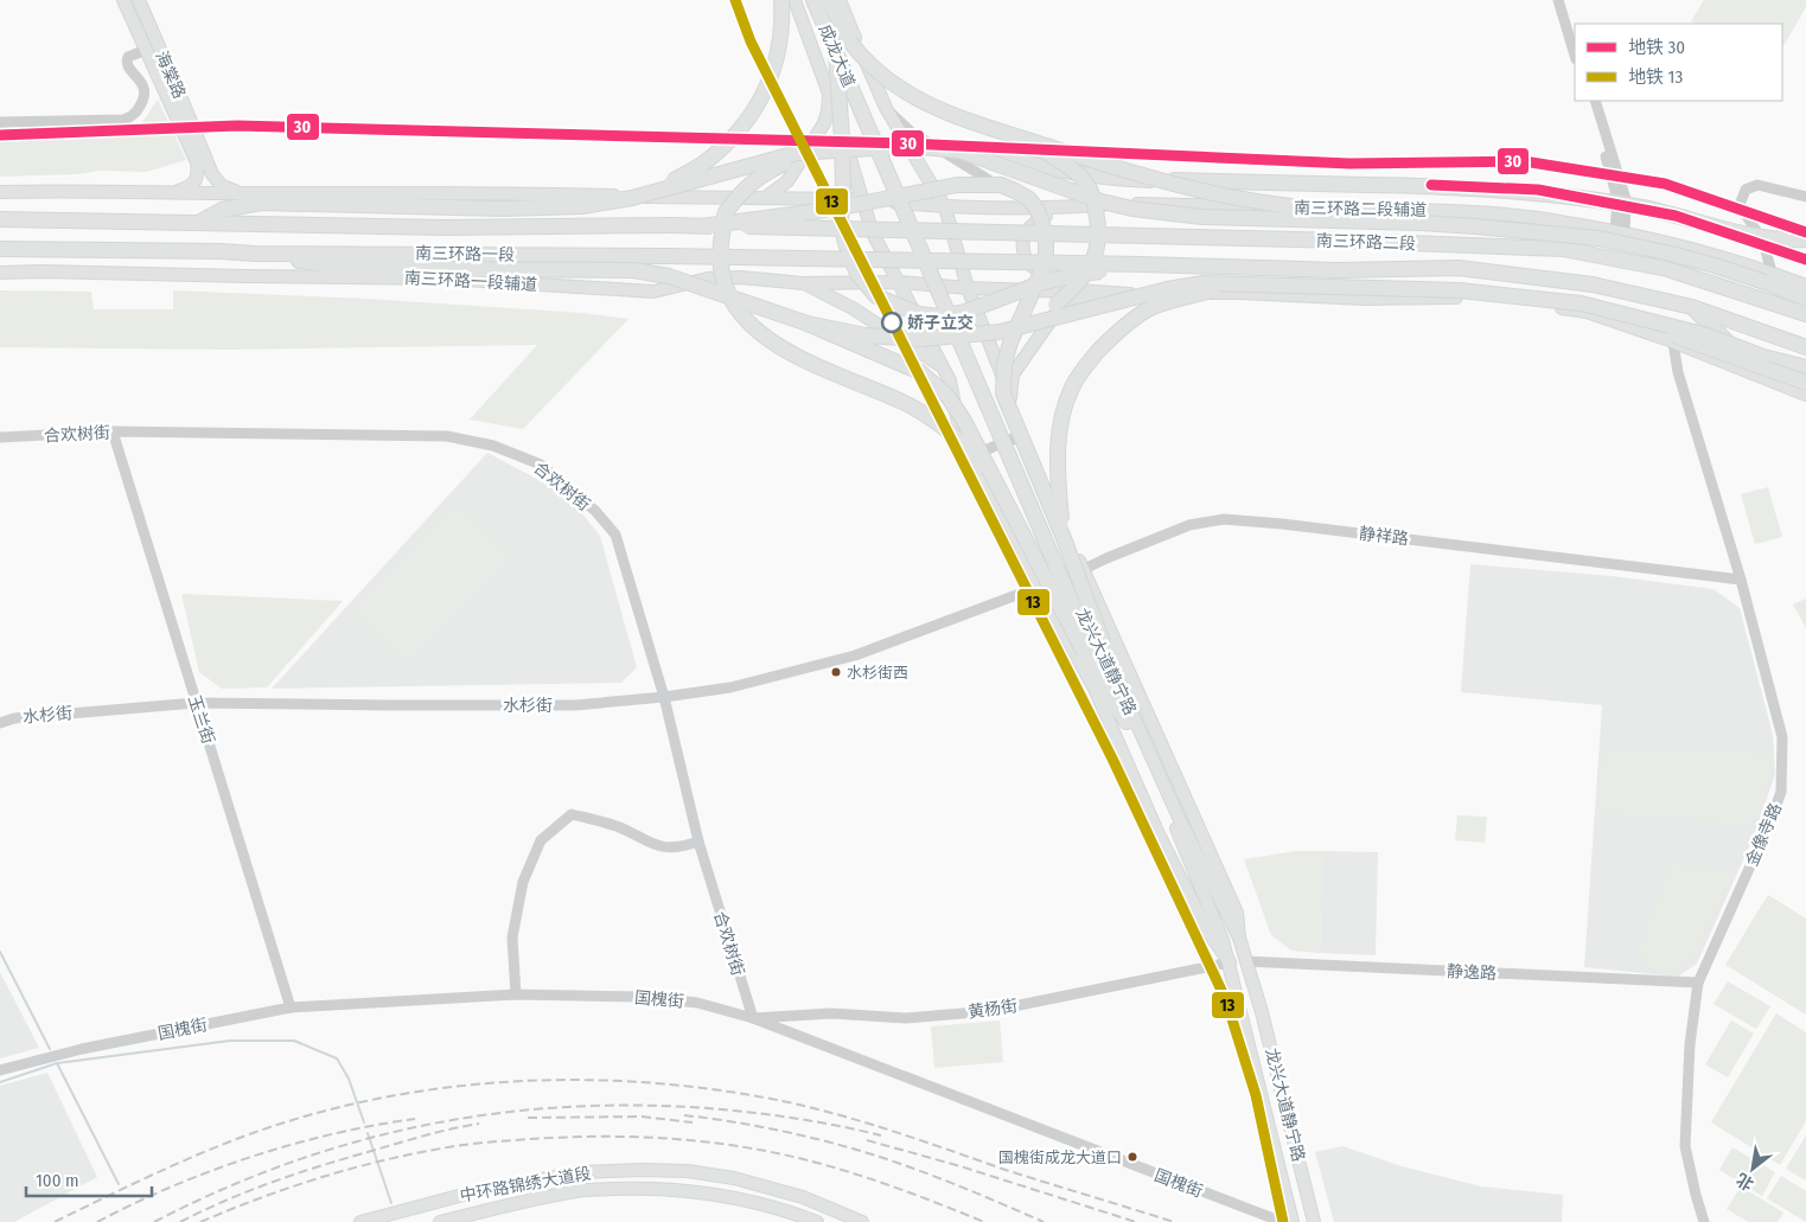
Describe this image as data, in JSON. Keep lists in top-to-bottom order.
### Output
{
  "streets": {
    "highway": [
      "成龙大道",
      "南三环路二段",
      "南三环路一段",
      "龙兴大道静宁路"
    ],
    "main road": [
      "海棠路",
      "南三环路二段辅道",
      "南三环路一段辅道",
      "中环路锦绣大道段"
    ],
    "street": [
      "合欢树街",
      "静祥路",
      "水杉街",
      "玉兰街",
      "金像寺路",
      "静逸路",
      "国槐街",
      "黄杨街"
    ]
  },
  "crossings": [
    ["成龙大道", "龙兴大道静宁路"],
    ["南三环路二段", "南三环路一段"],
    ["合欢树街", "水杉街"],
    ["合欢树街", "玉兰街"],
    ["合欢树街", "国槐街"],
    ["合欢树街", "黄杨街"],
    ["静祥路", "水杉街"],
    ["静祥路", "金像寺路"],
    ["龙兴大道静宁路", "静逸路"],
    ["龙兴大道静宁路", "黄杨街"],
    ["水杉街", "玉兰街"],
    ["玉兰街", "国槐街"],
    ["金像寺路", "静逸路"],
    ["国槐街", "黄杨街"]
  ],
  "places": ["娇子立交", "水杉街西", "国槐街成龙大道口"],
  "lines": ["metro line 13", "metro line 30"],
  "legend": ["地铁 30", "地铁 13"],
  "scale_bar": "100 m",
  "north": "bottom left"
}
